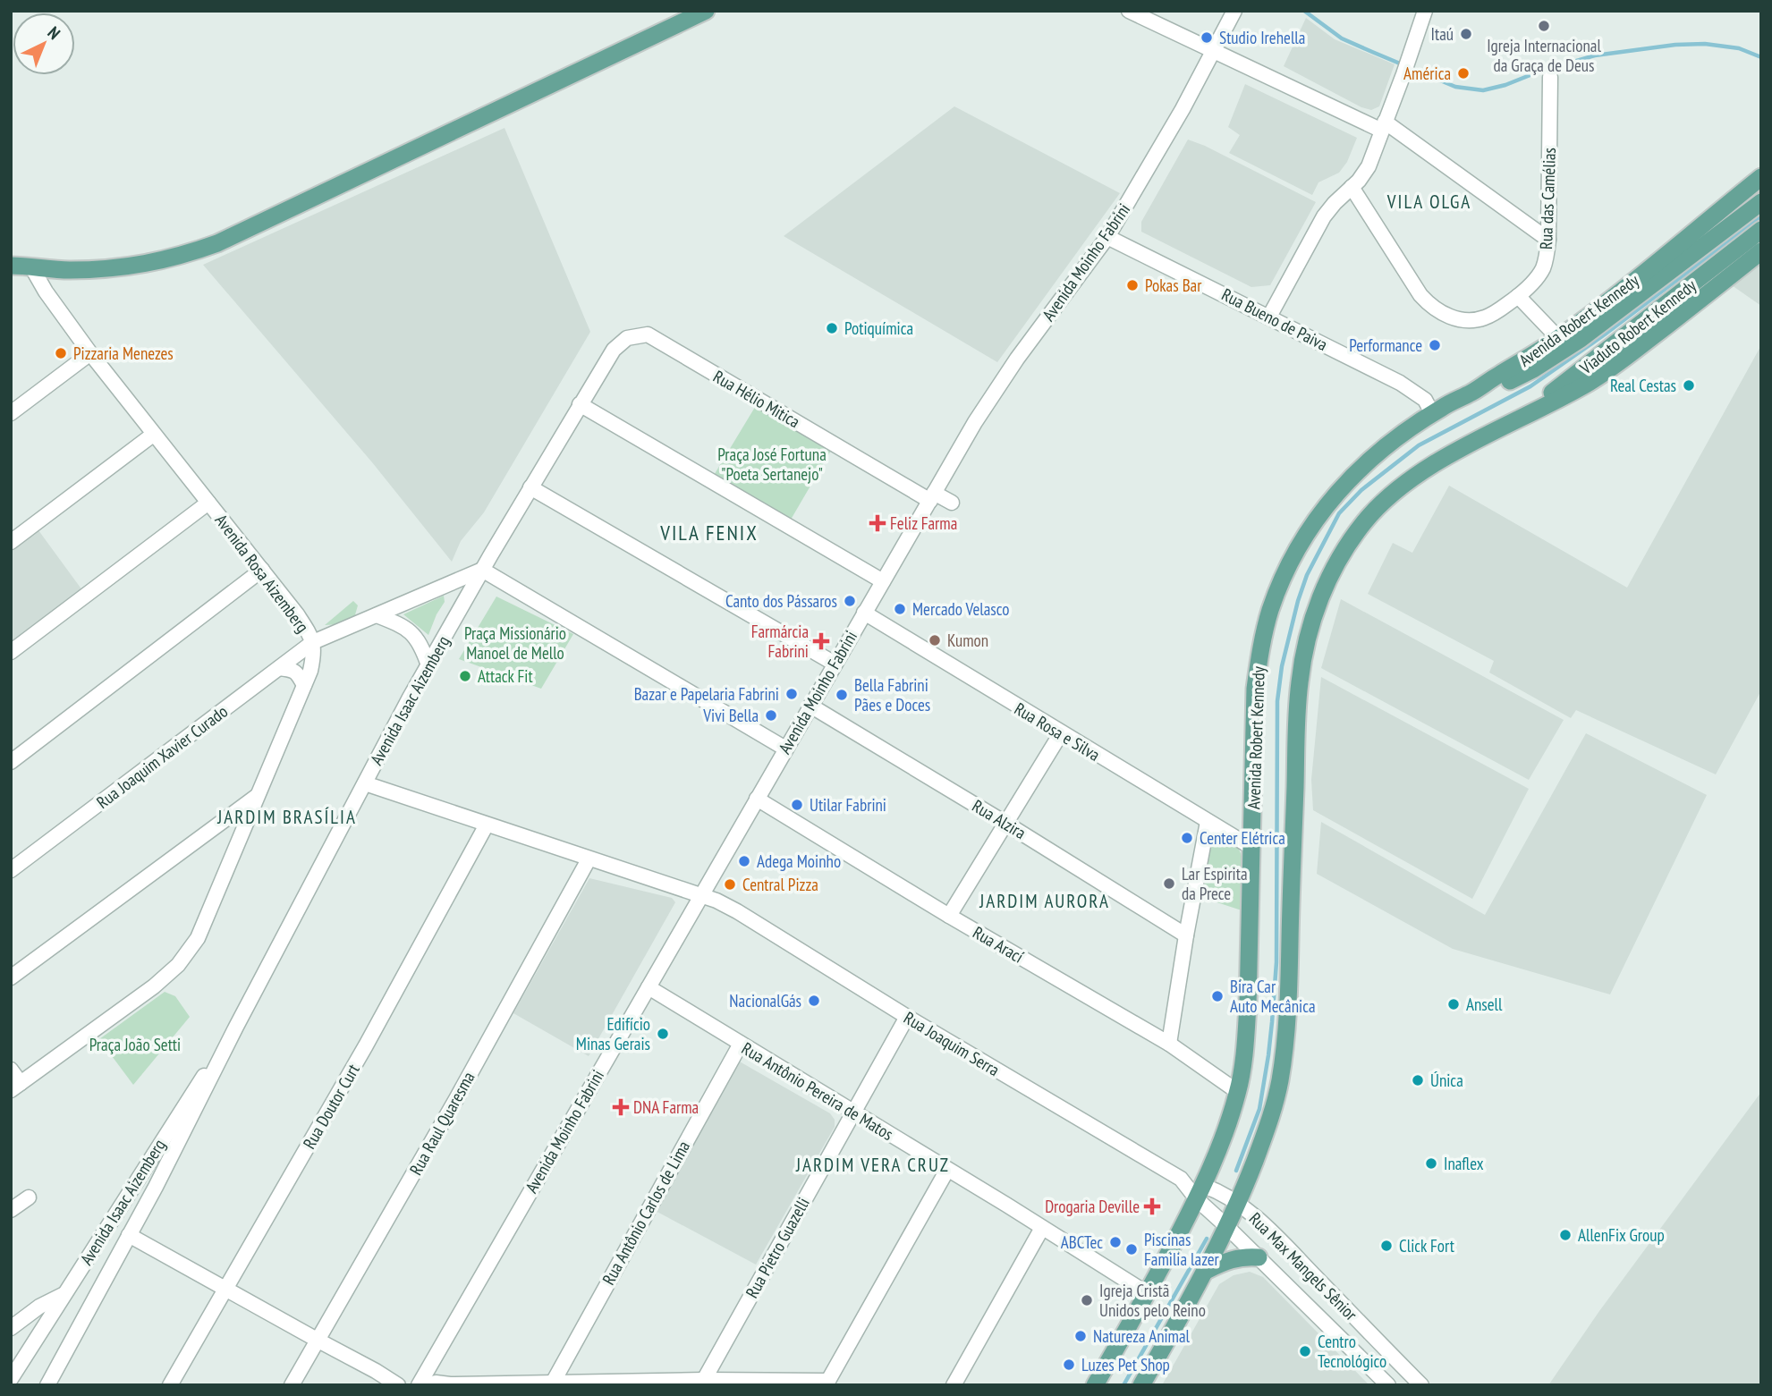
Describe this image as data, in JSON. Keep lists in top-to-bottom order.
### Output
{
  "streets": {
    "main road": ["Avenida Robert Kennedy", "Viaduto Robert Kennedy"],
    "street": [
      "Rua das Camélias",
      "Avenida Moinho Fabrini",
      "Rua Bueno de Paiva",
      "Rua Hélio Mitica",
      "Avenida Rosa Aizemberg",
      "Avenida Isaac Aizemberg",
      "Rua Rosa e Silva",
      "Rua Joaquim Xavier Curado",
      "Rua Alzira",
      "Rua Arací",
      "Rua Joaquim Serra",
      "Rua Antônio Pereira de Matos",
      "Rua Doutor Curt",
      "Rua Raul Quaresma",
      "Rua Antônio Carlos de Lima",
      "Rua Pietro Guazelli",
      "Rua Max Mangels Sênior"
    ]
  },
  "crossings": [
    ["Avenida Moinho Fabrini", "Rua Bueno de Paiva"],
    ["Avenida Moinho Fabrini", "Rua Hélio Mitica"],
    ["Avenida Moinho Fabrini", "Rua Rosa e Silva"],
    ["Avenida Moinho Fabrini", "Rua Alzira"],
    ["Avenida Moinho Fabrini", "Rua Arací"],
    ["Avenida Moinho Fabrini", "Rua Joaquim Serra"],
    ["Avenida Moinho Fabrini", "Rua Antônio Pereira de Matos"],
    ["Rua Bueno de Paiva", "Avenida Robert Kennedy"],
    ["Avenida Robert Kennedy", "Viaduto Robert Kennedy"],
    ["Avenida Robert Kennedy", "Rua Rosa e Silva"],
    ["Avenida Robert Kennedy", "Rua Arací"],
    ["Avenida Robert Kennedy", "Rua Joaquim Serra"],
    ["Avenida Robert Kennedy", "Rua Antônio Pereira de Matos"],
    ["Avenida Robert Kennedy", "Rua Max Mangels Sênior"],
    ["Rua Hélio Mitica", "Avenida Isaac Aizemberg"],
    ["Avenida Rosa Aizemberg", "Rua Joaquim Xavier Curado"],
    ["Avenida Isaac Aizemberg", "Rua Joaquim Xavier Curado"],
    ["Avenida Isaac Aizemberg", "Rua Joaquim Serra"],
    ["Rua Joaquim Serra", "Rua Doutor Curt"],
    ["Rua Joaquim Serra", "Rua Raul Quaresma"],
    ["Rua Joaquim Serra", "Rua Pietro Guazelli"],
    ["Rua Joaquim Serra", "Rua Max Mangels Sênior"],
    ["Rua Antônio Pereira de Matos", "Rua Antônio Carlos de Lima"],
    ["Rua Antônio Pereira de Matos", "Rua Pietro Guazelli"]
  ],
  "districts": [
    "VILA OLGA",
    "VILA FENIX",
    "JARDIM BRASÍLIA",
    "JARDIM AURORA",
    "JARDIM VERA CRUZ"
  ],
  "parks": ["Praça José Fortuna \"Poeta Sertanejo\"", "Praça Missionário Manoel de Mello", "Praça João Setti"],
  "places": {
    "other": [
      "Igreja Internacional da Graça de Deus",
      "Itaú",
      "Studio Irehella",
      "América",
      "Pokas Bar",
      "Potiquímica",
      "Performance",
      "Pizzaria Menezes",
      "Real Cestas",
      "Canto dos Pássaros",
      "Mercado Velasco",
      "Kumon",
      "Attack Fit",
      "Bazar e Papelaria Fabrini",
      "Bella Fabrini Pães e Doces",
      "Vivi Bella",
      "Utilar Fabrini",
      "Center Elétrica",
      "Adega Moinho",
      "Lar Espirita da Prece",
      "Central Pizza",
      "Bira Car Auto Mecânica",
      "NacionalGás",
      "Ansell",
      "Edifício Minas Gerais",
      "Única",
      "Inaflex",
      "AllenFix Group",
      "ABCTec",
      "Click Fort",
      "Piscinas Familia lazer",
      "Igreja Cristã Unidos pelo Reino",
      "Natureza Animal",
      "Centro Tecnológico",
      "Luzes Pet Shop"
    ],
    "health": [
      "Feliz Farma",
      "Farmárcia Fabrini",
      "DNA Farma",
      "Drogaria Deville"
    ]
  },
  "north": "top right"
}
